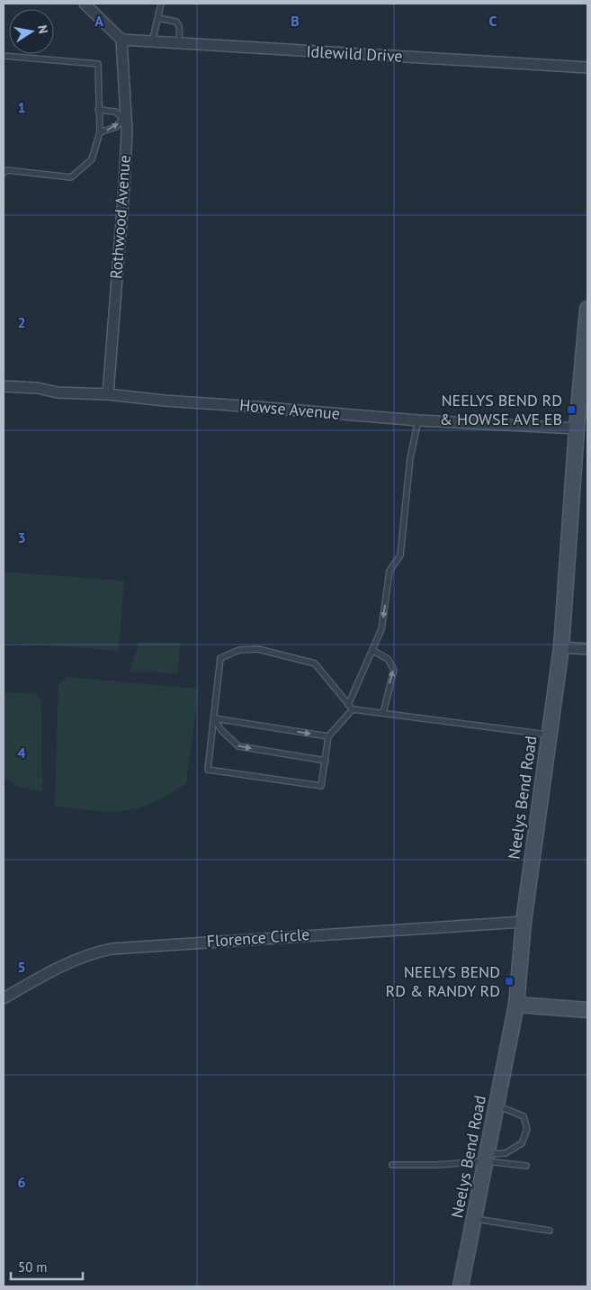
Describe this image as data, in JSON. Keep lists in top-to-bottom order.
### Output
{
  "streets": {
    "main road": ["Neelys Bend Road"],
    "street": [
      "Idlewild Drive",
      "Rothwood Avenue",
      "Howse Avenue",
      "Florence Circle"
    ]
  },
  "crossings": [
    ["Idlewild Drive", "Rothwood Avenue"],
    ["Rothwood Avenue", "Howse Avenue"],
    ["Howse Avenue", "Neelys Bend Road"],
    ["Neelys Bend Road", "Florence Circle"]
  ],
  "places": {
    "transit": ["NEELYS BEND RD & HOWSE AVE EB", "NEELYS BEND RD & RANDY RD"]
  },
  "scale_bar": "50 m",
  "north": "right",
  "grid": {
    "columns": ["A", "B", "C"],
    "rows": [
      "1",
      "2",
      "3",
      "4",
      "5",
      "6"
    ]
  }
}
